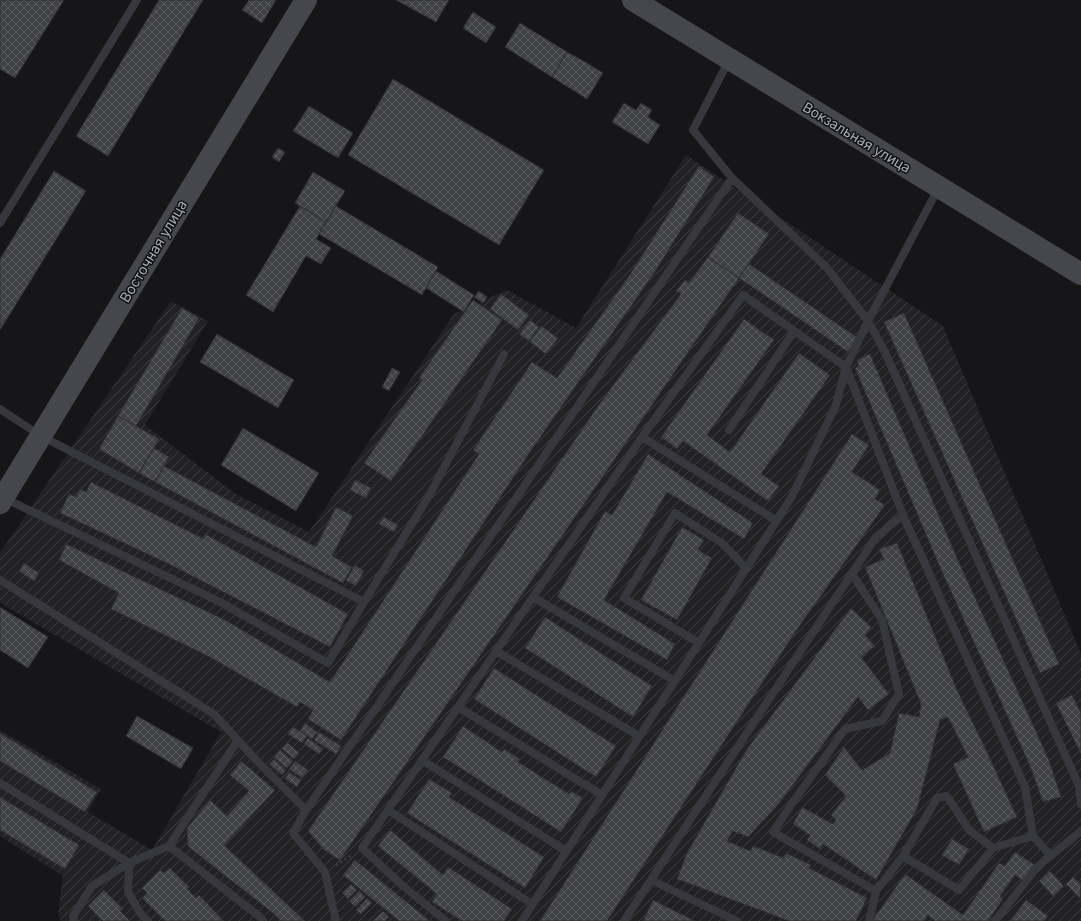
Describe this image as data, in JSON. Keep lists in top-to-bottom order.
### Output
{
  "streets": {
    "street": ["Вокзальная улица", "Восточная улица"]
  }
}
